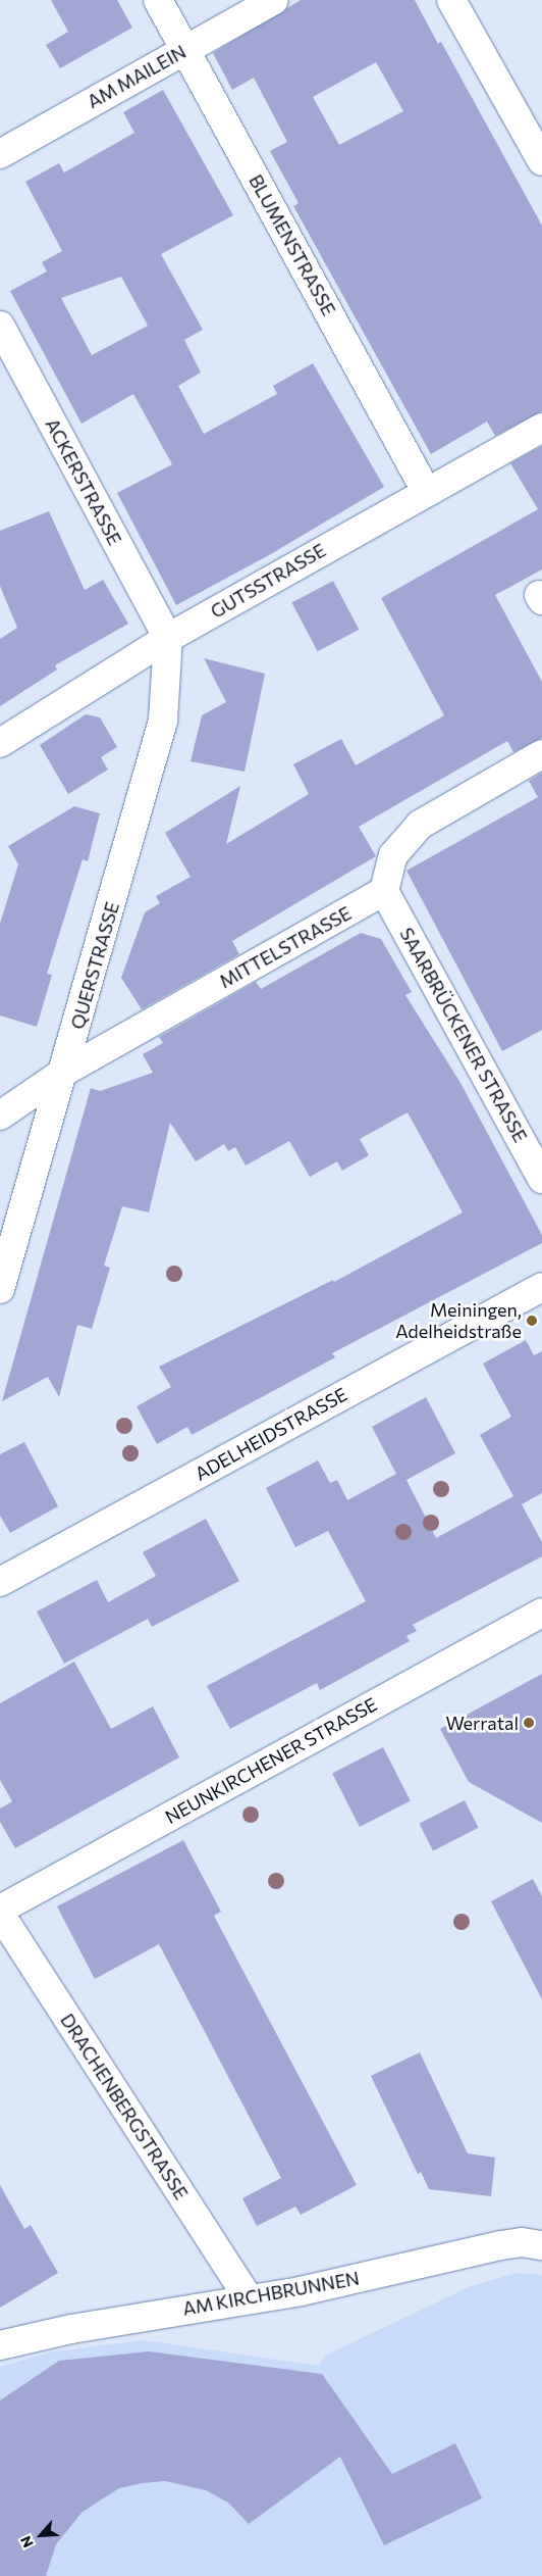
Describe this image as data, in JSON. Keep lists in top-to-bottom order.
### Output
{
  "streets": {
    "street": [
      "AM MAILEIN",
      "BLUMENSTRASSE",
      "ACKERSTRASSE",
      "GUTSSTRASSE",
      "MITTELSTRASSE",
      "QUERSTRASSE",
      "SAARBRÜCKENER STRASSE",
      "ADELHEIDSTRASSE",
      "NEUNKIRCHENER STRASSE",
      "DRACHENBERGSTRASSE",
      "AM KIRCHBRUNNEN"
    ]
  },
  "crossings": [
    ["AM MAILEIN", "BLUMENSTRASSE"],
    ["BLUMENSTRASSE", "GUTSSTRASSE"],
    ["ACKERSTRASSE", "GUTSSTRASSE"],
    ["ACKERSTRASSE", "QUERSTRASSE"],
    ["GUTSSTRASSE", "QUERSTRASSE"],
    ["MITTELSTRASSE", "QUERSTRASSE"],
    ["MITTELSTRASSE", "SAARBRÜCKENER STRASSE"],
    ["NEUNKIRCHENER STRASSE", "DRACHENBERGSTRASSE"],
    ["DRACHENBERGSTRASSE", "AM KIRCHBRUNNEN"]
  ],
  "places": ["Meiningen, Adelheidstraße", "Werratal"],
  "north": "bottom left"
}
